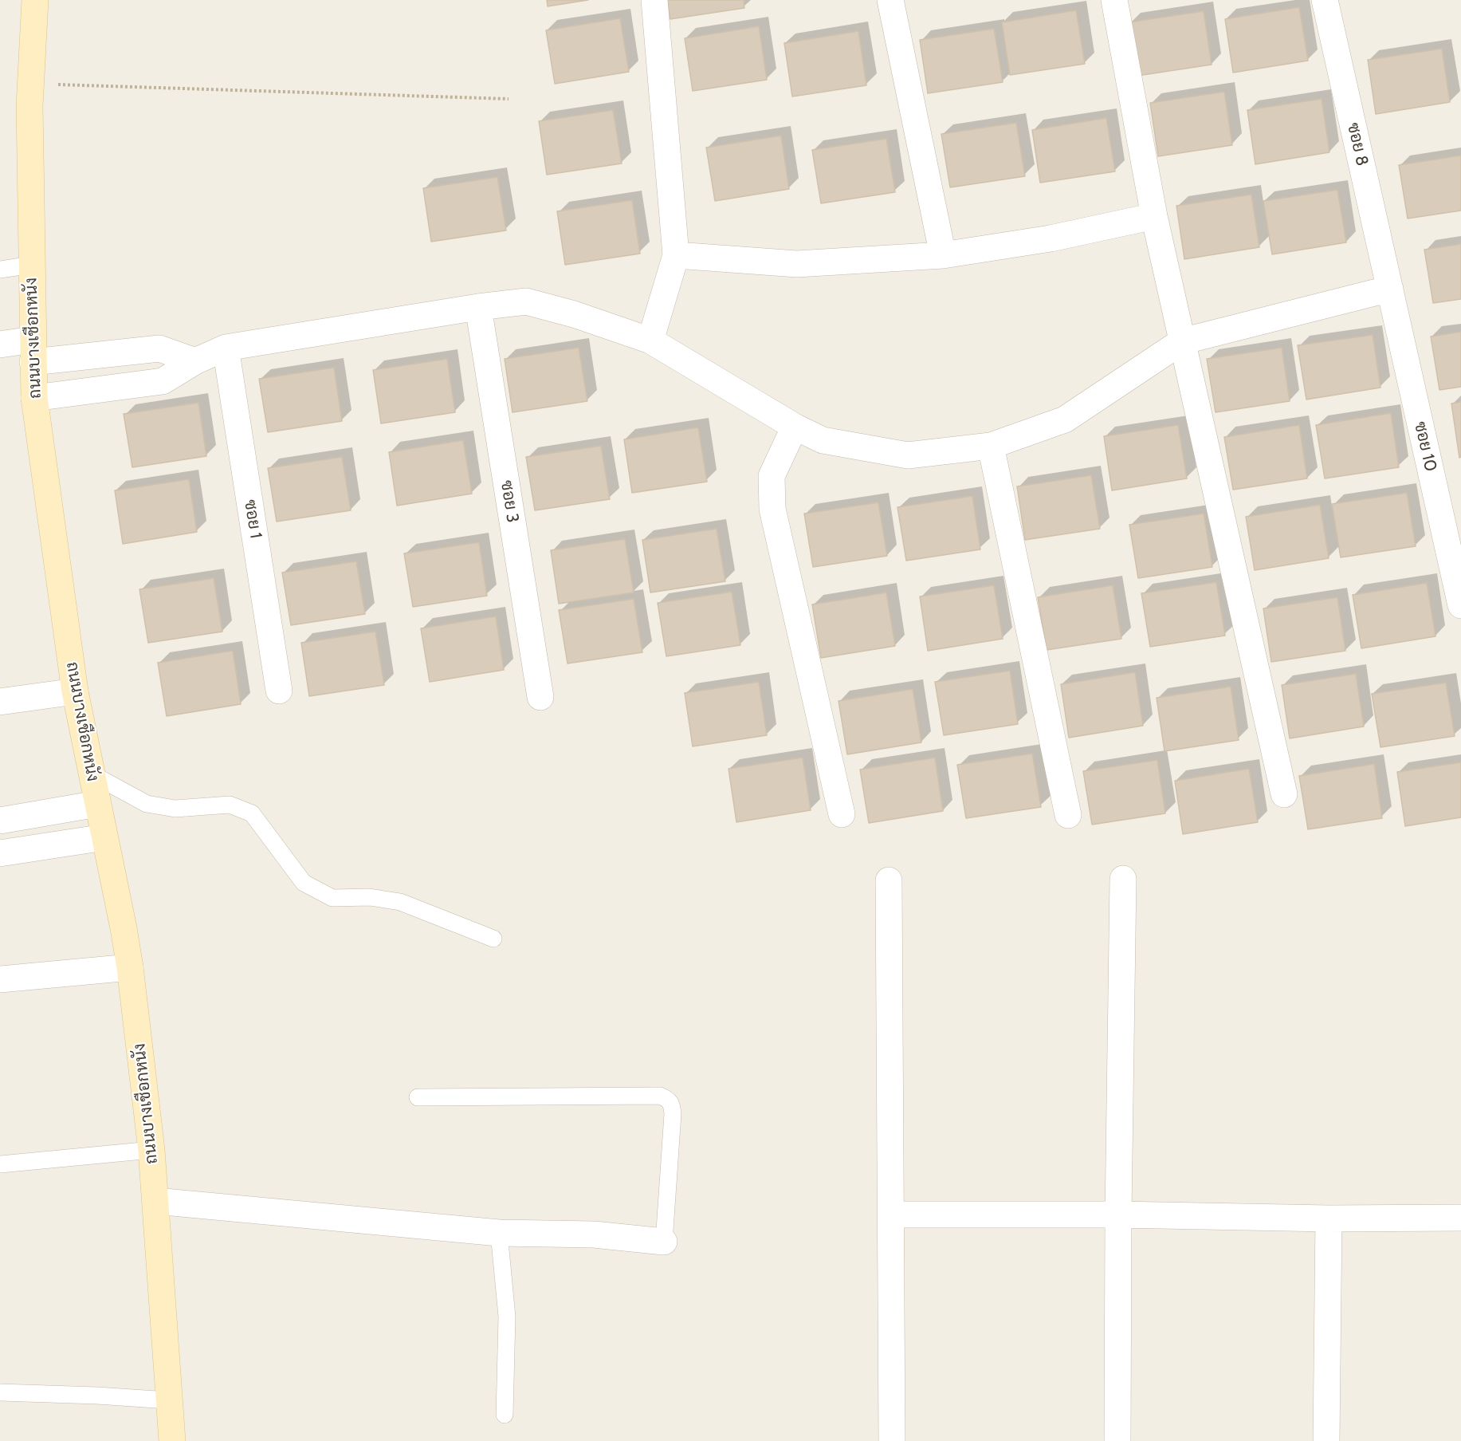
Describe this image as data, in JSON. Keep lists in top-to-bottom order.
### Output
{
  "streets": {
    "street": [
      "ซอย 8",
      "ถนนบางเชือกหนัง",
      "ซอย 10",
      "ซอย 3",
      "ซอย 1"
    ]
  },
  "crossings": [
    ["ซอย 8", "ซอย 10"]
  ]
}
